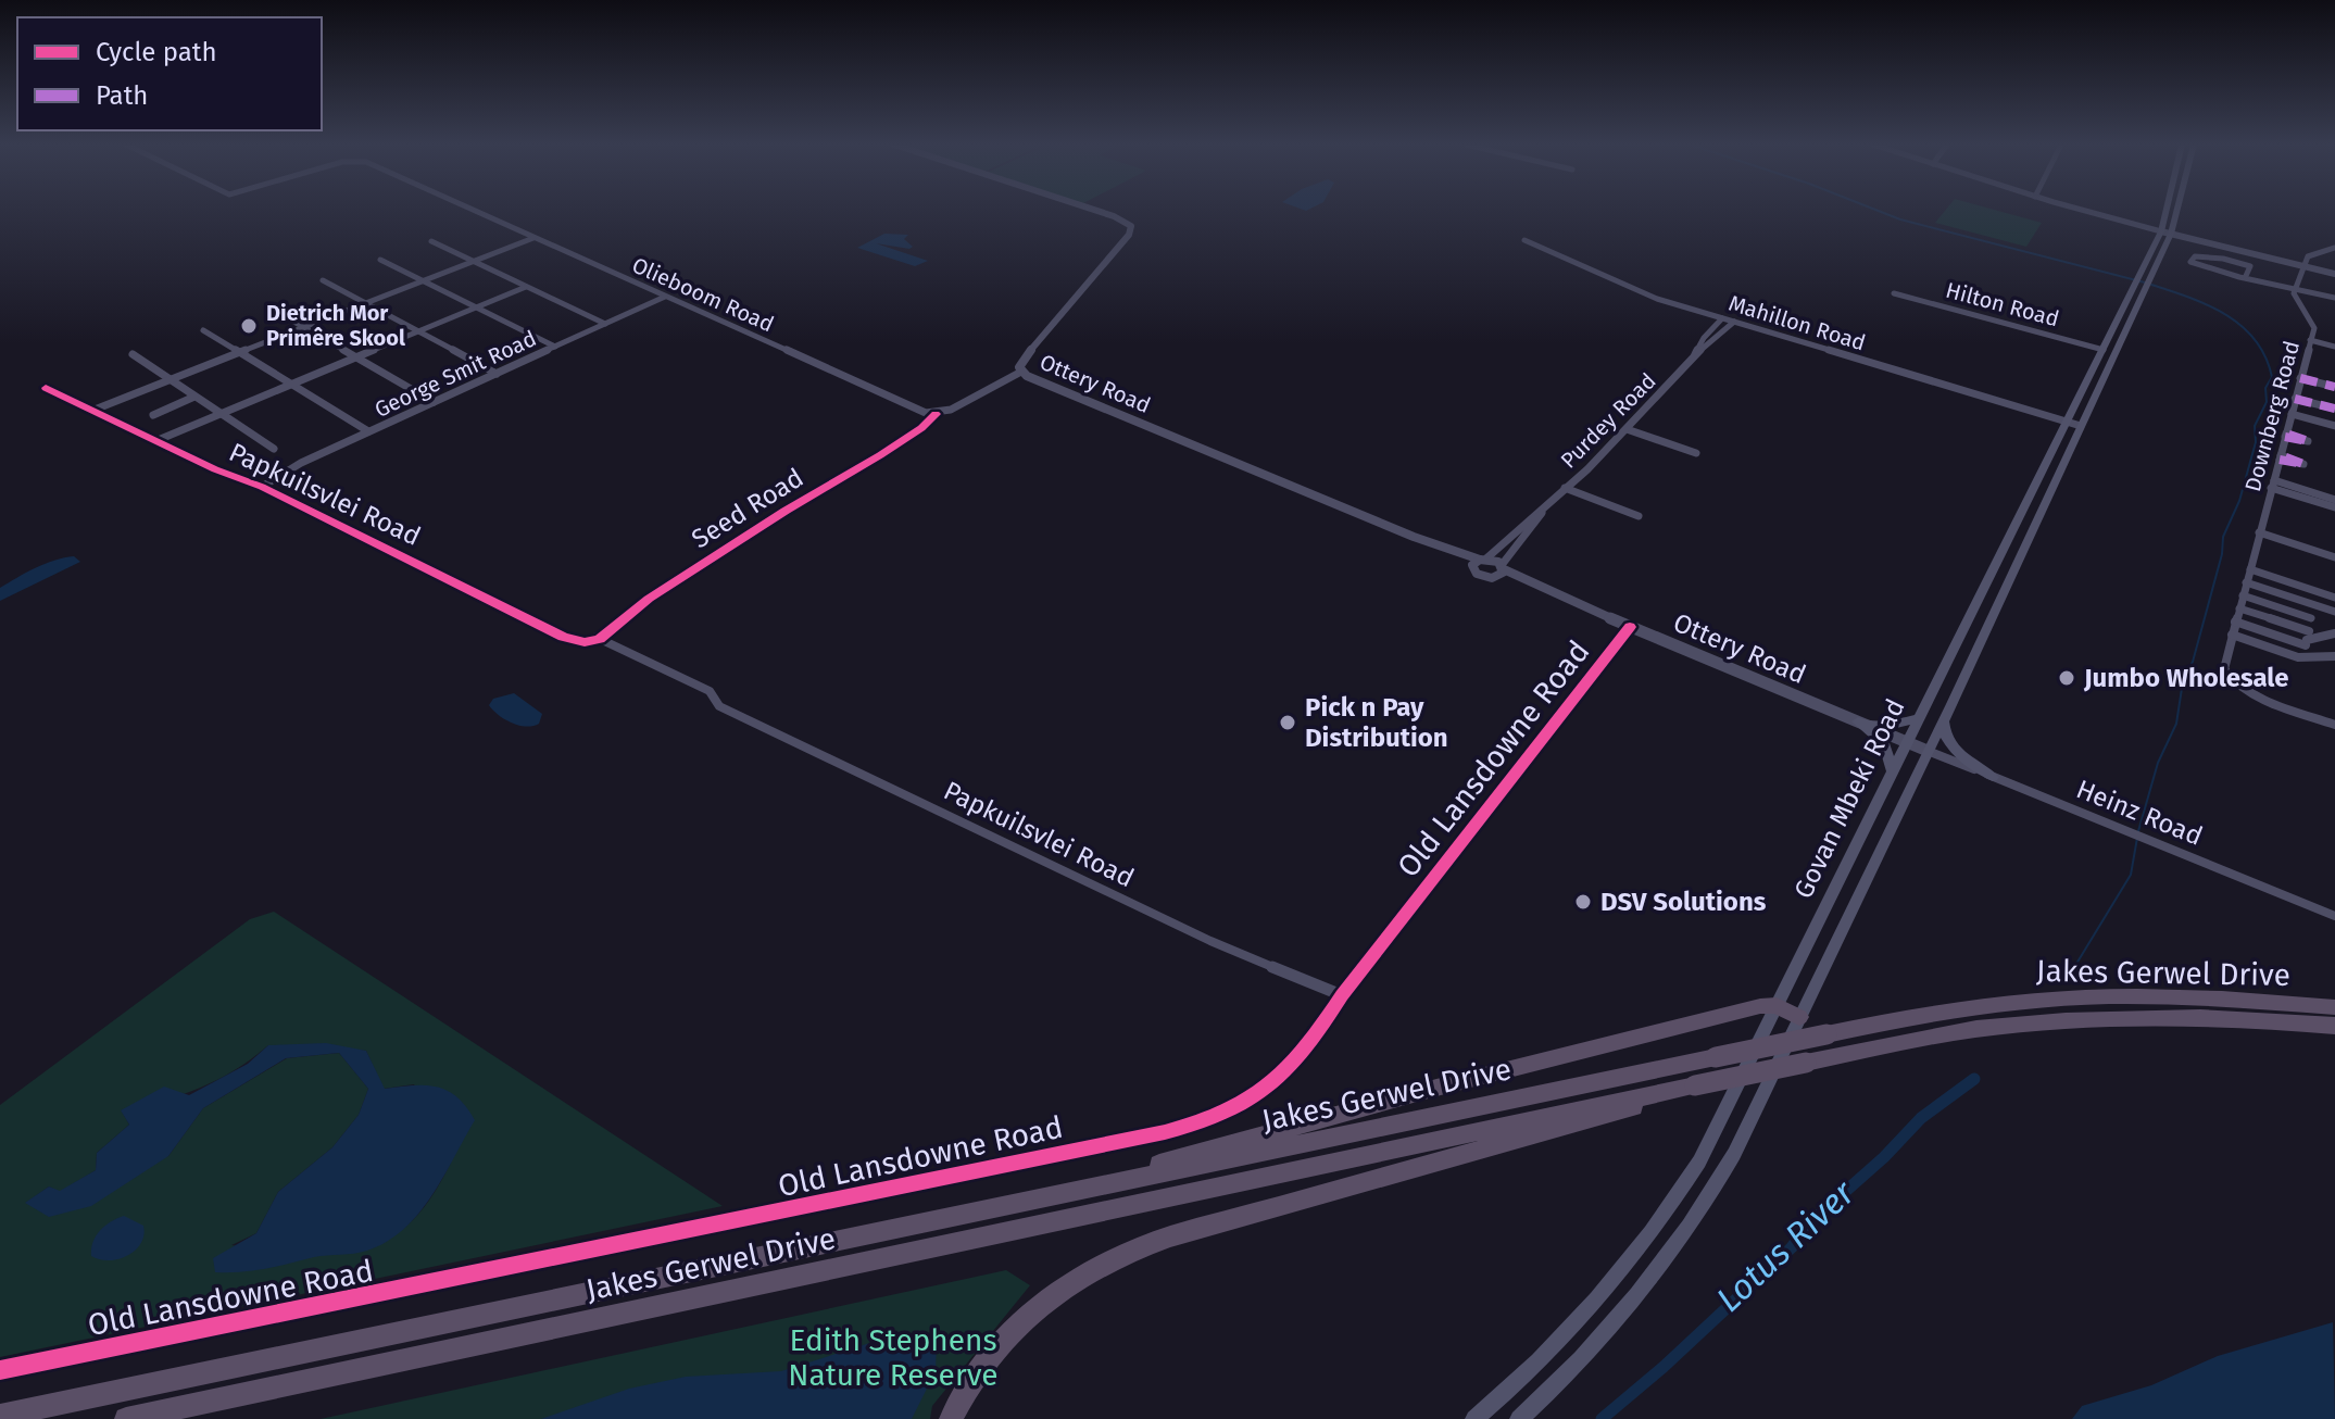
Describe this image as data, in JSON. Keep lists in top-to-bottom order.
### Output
{
  "streets": {
    "highway": ["Jakes Gerwel Drive"],
    "main road": ["Govan Mbeki Road"],
    "street": [
      "Olieboom Road",
      "Hilton Road",
      "Mahillon Road",
      "George Smit Road",
      "Ottery Road",
      "Downberg Road",
      "Purdey Road",
      "Papkuilsvlei Road",
      "Seed Road",
      "Old Lansdowne Road",
      "Heinz Road"
    ]
  },
  "crossings": [
    ["Olieboom Road", "George Smit Road"],
    ["Olieboom Road", "Seed Road"],
    ["Hilton Road", "Govan Mbeki Road"],
    ["Mahillon Road", "Purdey Road"],
    ["Mahillon Road", "Govan Mbeki Road"],
    ["George Smit Road", "Papkuilsvlei Road"],
    ["Ottery Road", "Purdey Road"],
    ["Ottery Road", "Old Lansdowne Road"],
    ["Ottery Road", "Govan Mbeki Road"],
    ["Ottery Road", "Heinz Road"],
    ["Papkuilsvlei Road", "Seed Road"],
    ["Papkuilsvlei Road", "Old Lansdowne Road"],
    ["Govan Mbeki Road", "Heinz Road"]
  ],
  "water": ["Lotus River"],
  "parks": ["Edith Stephens Nature Reserve"],
  "places": [
    "Dietrich Mor Primêre Skool",
    "Jumbo Wholesale",
    "Pick n Pay Distribution",
    "DSV Solutions"
  ],
  "legend": ["Cycle path", "Path"]
}
